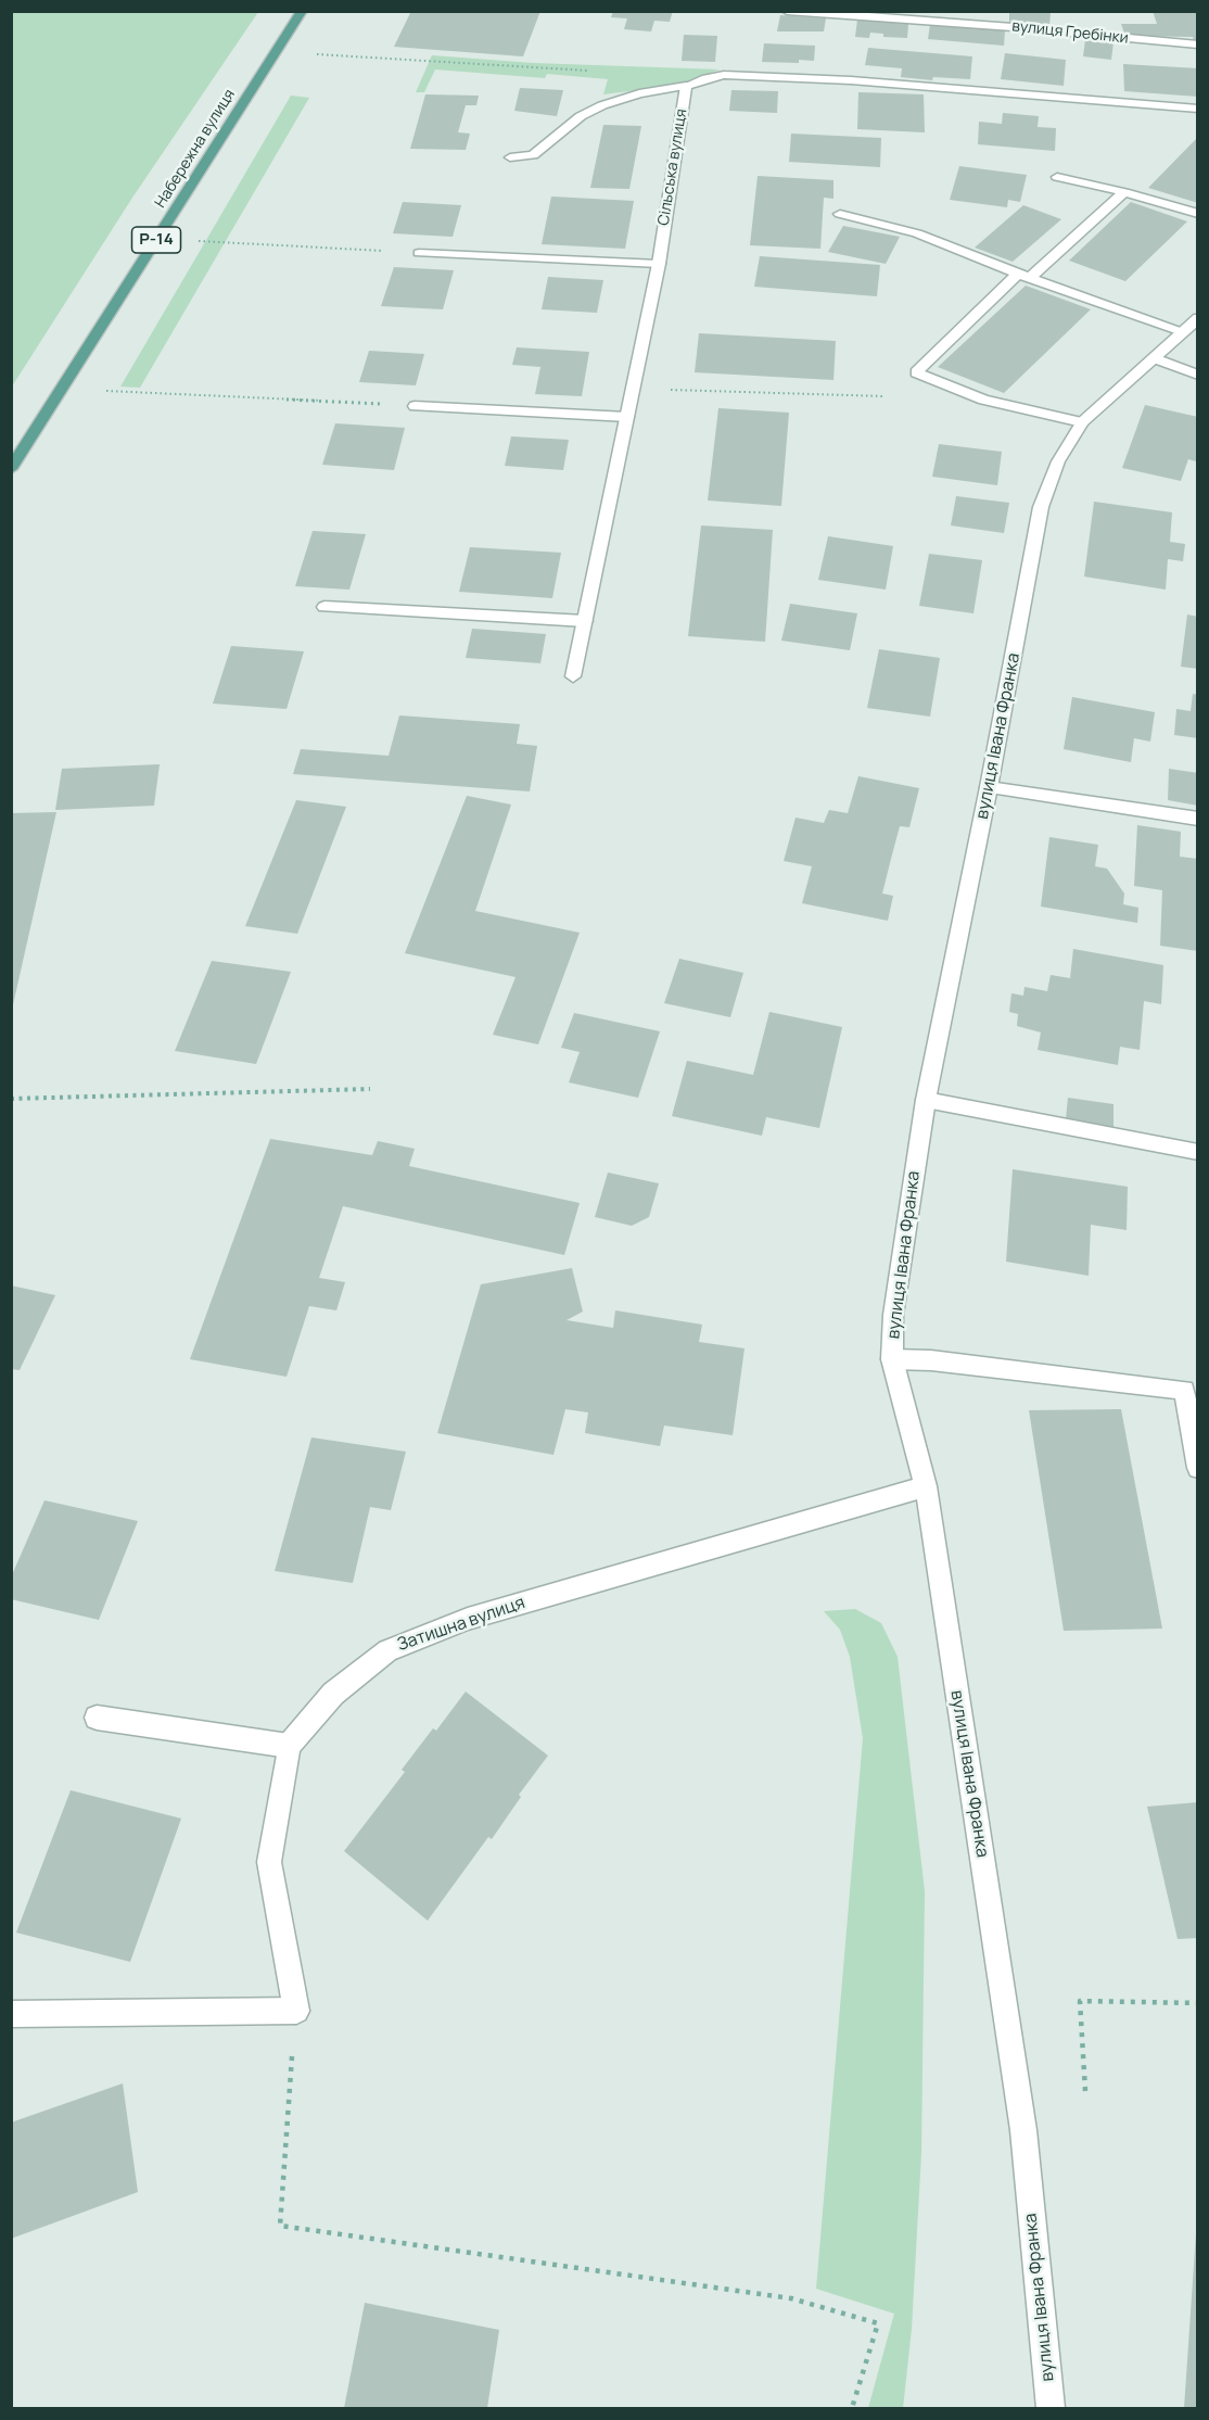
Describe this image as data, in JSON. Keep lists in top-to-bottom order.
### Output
{
  "streets": {
    "main road": ["Набережна вулиця", "Р-14"],
    "street": [
      "вулиця Гребінки",
      "Сільська вулиця",
      "вулиця Івана Франка",
      "Затишна вулиця"
    ]
  },
  "crossings": [
    ["вулиця Івана Франка", "Затишна вулиця"]
  ]
}
